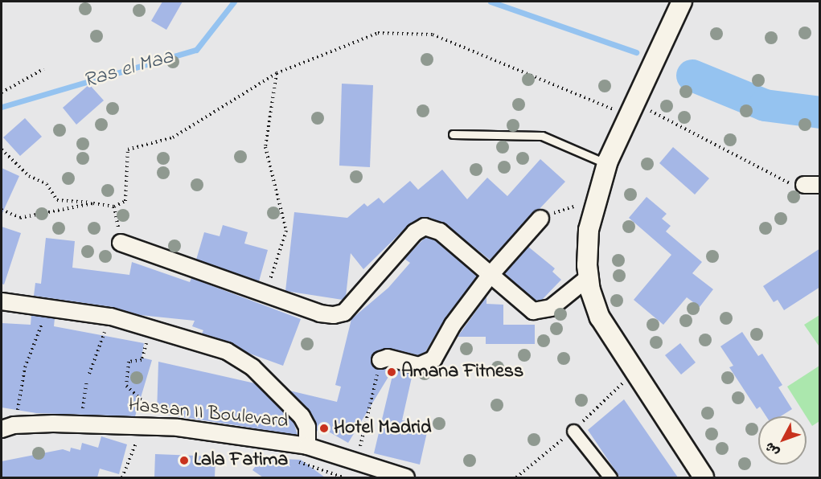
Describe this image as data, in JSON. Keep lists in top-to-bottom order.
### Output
{
  "streets": {
    "street": ["Hassan II Boulevard"]
  },
  "water": ["Ras el Maa"],
  "places": ["Amana Fitness", "Hotel Madrid", "Lala Fatima"],
  "north": "bottom left"
}
